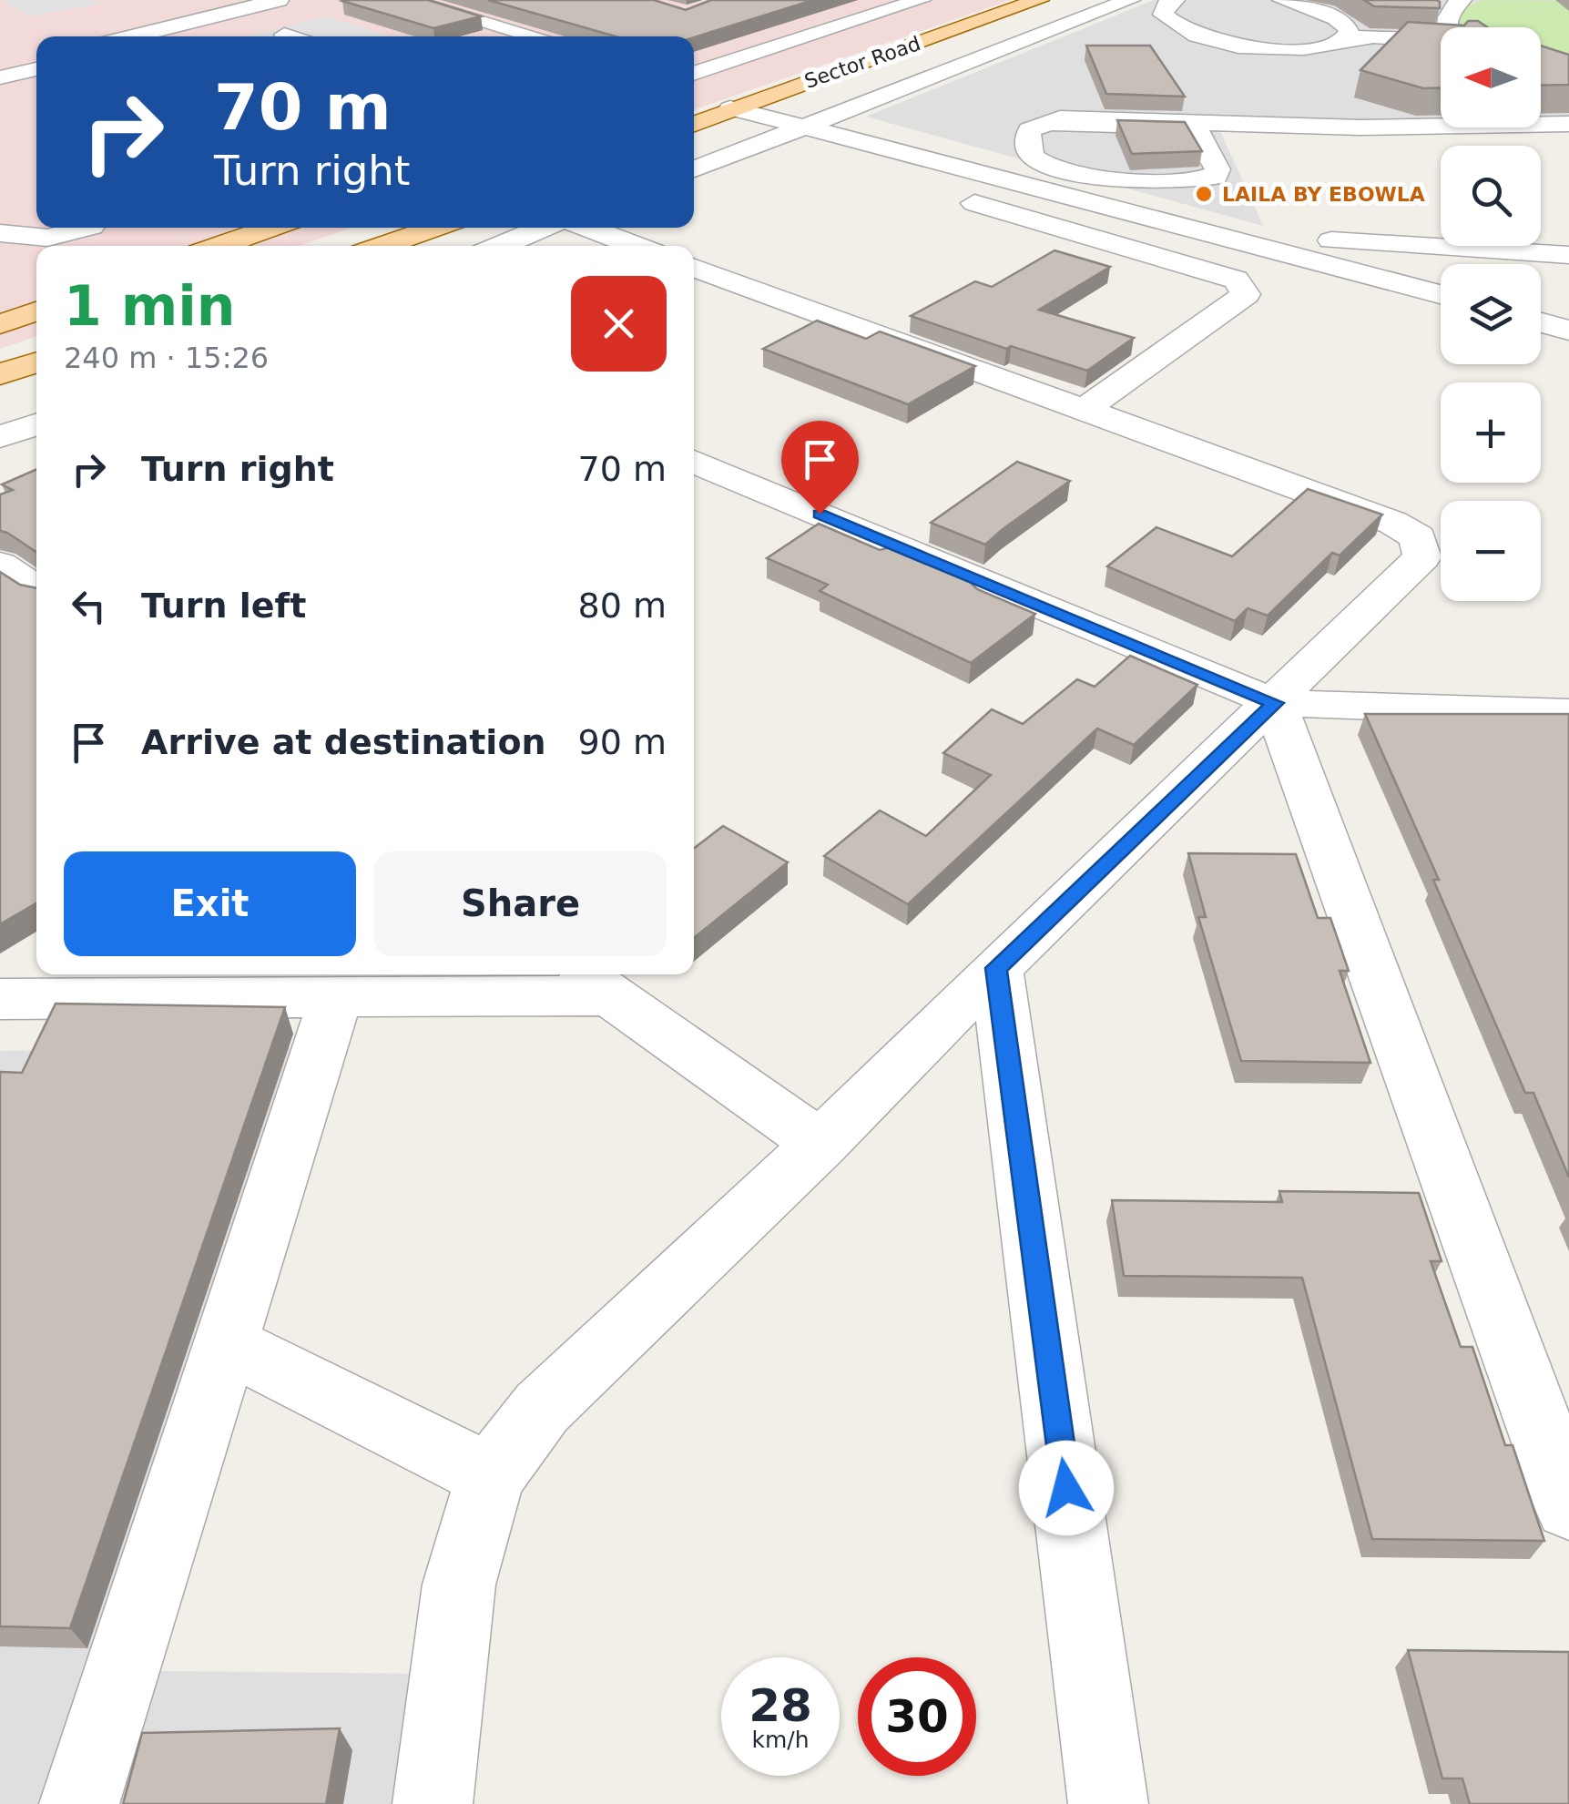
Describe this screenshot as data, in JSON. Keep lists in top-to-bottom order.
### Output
{
  "streets": {
    "main road": ["Sector Road"]
  },
  "places": ["LAILA BY EBOWLA"],
  "north": "left",
  "page": {
    "map_buttons": ["+", "−"],
    "turn": ["70 m", "Turn right"],
    "heading": ["1 min", "240 m · 15:26"],
    "list": [
      {
        "name": "Turn right",
        "value": "70 m"
      },
      {
        "name": "Turn left",
        "value": "80 m"
      },
      {
        "name": "Arrive at destination",
        "value": "90 m"
      }
    ],
    "buttons": ["Exit", "Share"],
    "speed": "28 km/h",
    "limit": "30"
  }
}
